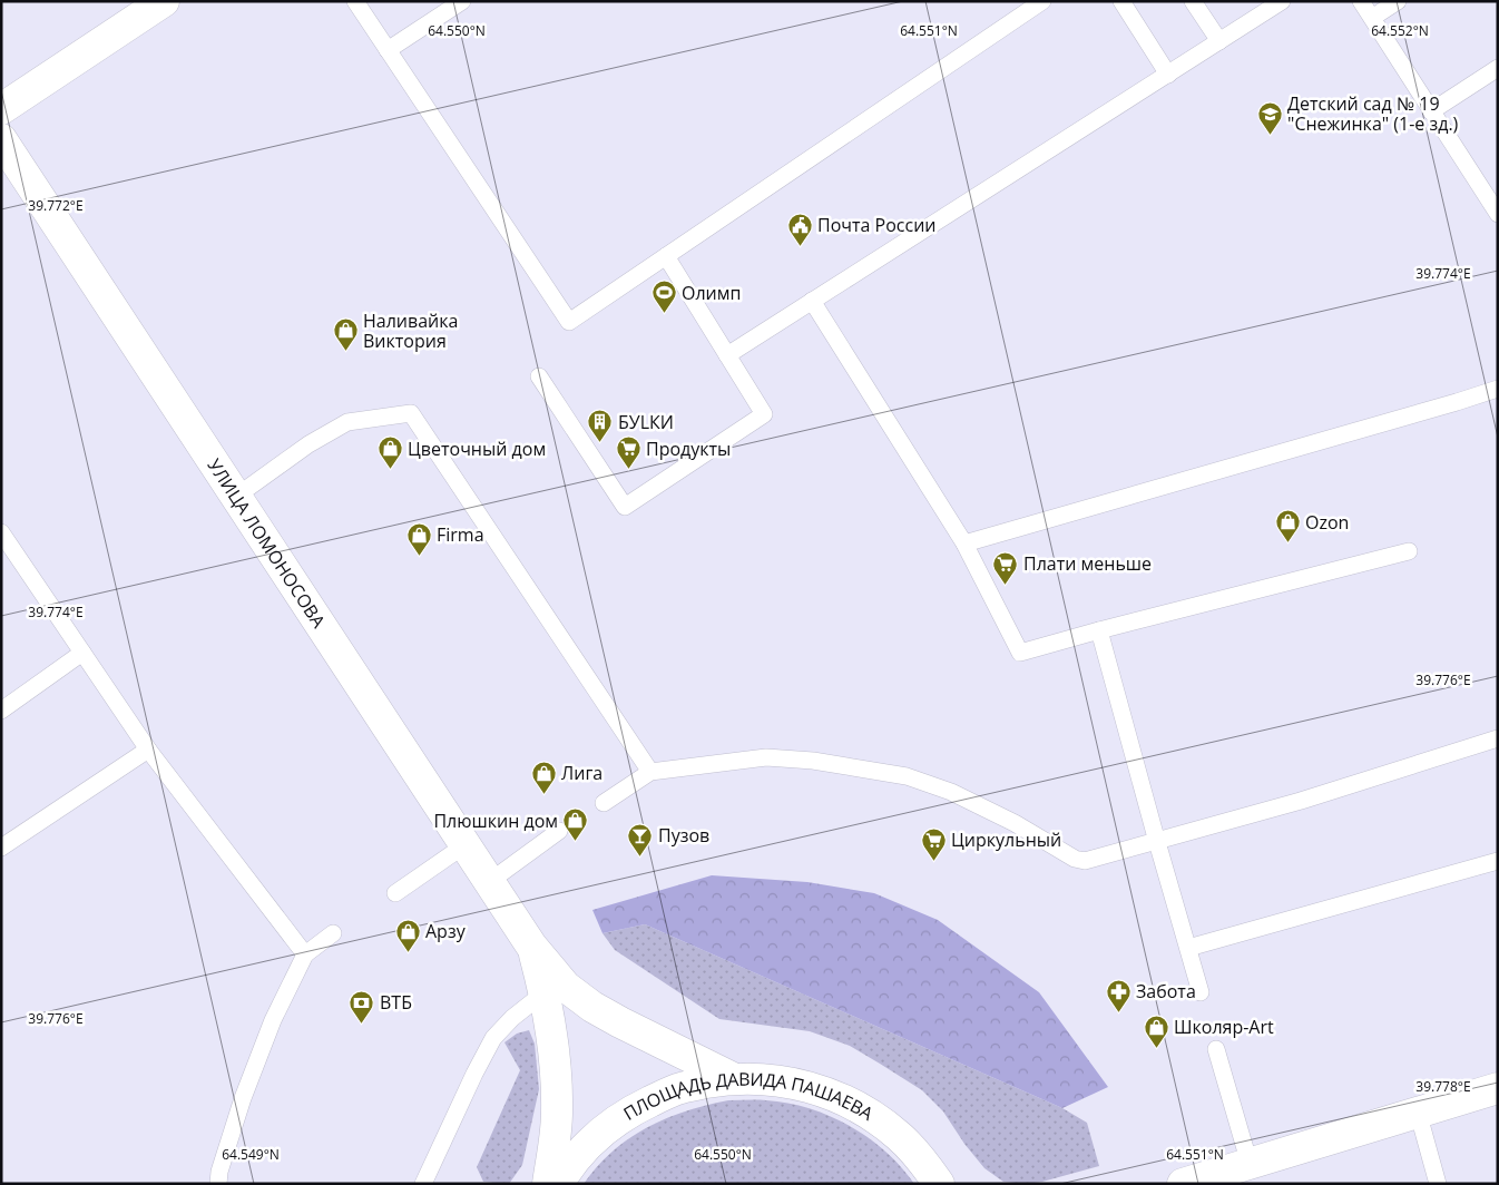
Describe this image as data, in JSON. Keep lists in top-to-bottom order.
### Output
{
  "streets": {
    "street": ["УЛИЦА ЛОМОНОСОВА", "ПЛОЩАДЬ ДАВИДА ПАШАЕВА"]
  },
  "places": {
    "school or university": ["Детский сад № 19 \"Снежинка\" (1-е зд.)"],
    "public building": ["Почта России"],
    "sports": ["Олимп"],
    "shop": [
      "Наливайка Виктория",
      "Цветочный дом",
      "Ozon",
      "Firma",
      "Лига",
      "Плюшкин дом",
      "Арзу",
      "Школяр-Art"
    ],
    "building": ["БУLКИ"],
    "supermarket": ["Продукты", "Плати меньше", "Циркульный"],
    "bar": ["Пузов"],
    "pharmacy": ["Забота"],
    "bank": ["ВТБ"]
  },
  "coordinates": [
    "64.550°N",
    "64.551°N",
    "64.552°N",
    "39.772°E",
    "39.774°E",
    "39.776°E",
    "39.778°E",
    "64.549°N"
  ]
}
